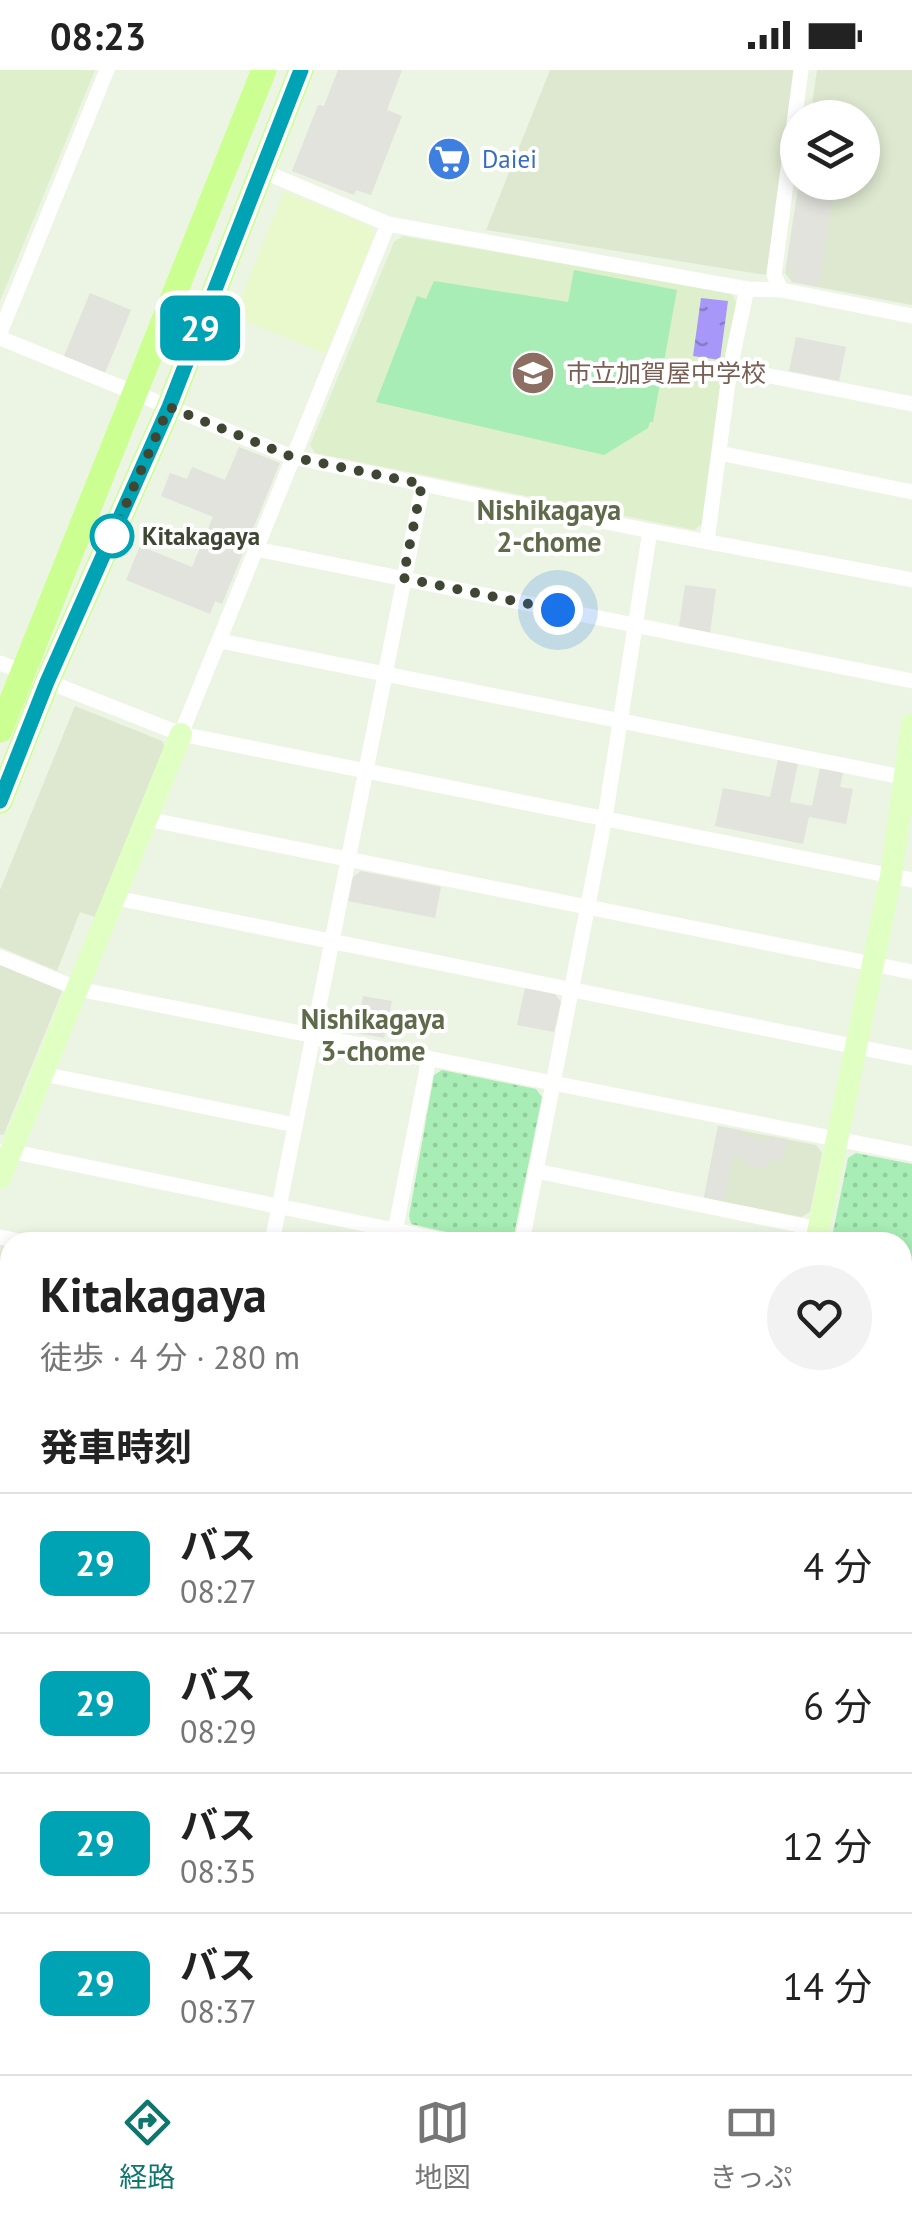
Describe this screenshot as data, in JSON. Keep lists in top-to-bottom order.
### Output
{
  "districts": ["Nishikagaya 2-chome", "Nishikagaya 3-chome"],
  "places": {
    "supermarket": ["Daiei"],
    "school or university": ["市立加賀屋中学校"],
    "other": ["Kitakagaya"]
  },
  "lines": ["bus line 29"],
  "page": {
    "status": "08:23",
    "on_map": "29",
    "heading": [
      ["Kitakagaya", "徒歩 · 4 分 · 280 m"],
      "発車時刻"
    ],
    "list": [
      {
        "mark": "29",
        "name": "バス",
        "note": "08:27",
        "value": "4 分"
      },
      {
        "mark": "29",
        "name": "バス",
        "note": "08:29",
        "value": "6 分"
      },
      {
        "mark": "29",
        "name": "バス",
        "note": "08:35",
        "value": "12 分"
      },
      {
        "mark": "29",
        "name": "バス",
        "note": "08:37",
        "value": "14 分"
      }
    ],
    "tabs": ["経路", "地図", "きっぷ"]
  }
}
